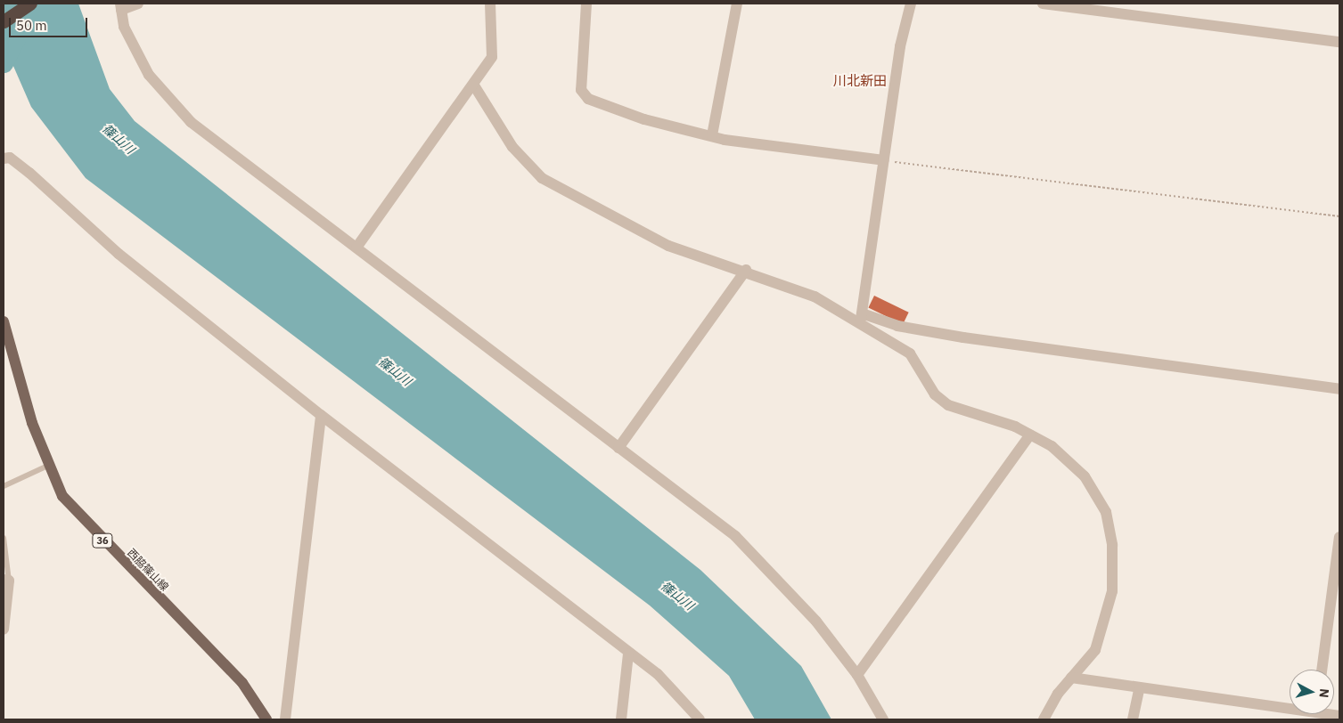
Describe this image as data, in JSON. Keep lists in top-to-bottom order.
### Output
{
  "streets": {
    "main road": ["36", "西脇篠山線"]
  },
  "districts": ["川北新田"],
  "water": ["篠山川"],
  "scale_bar": "50 m",
  "north": "right"
}
